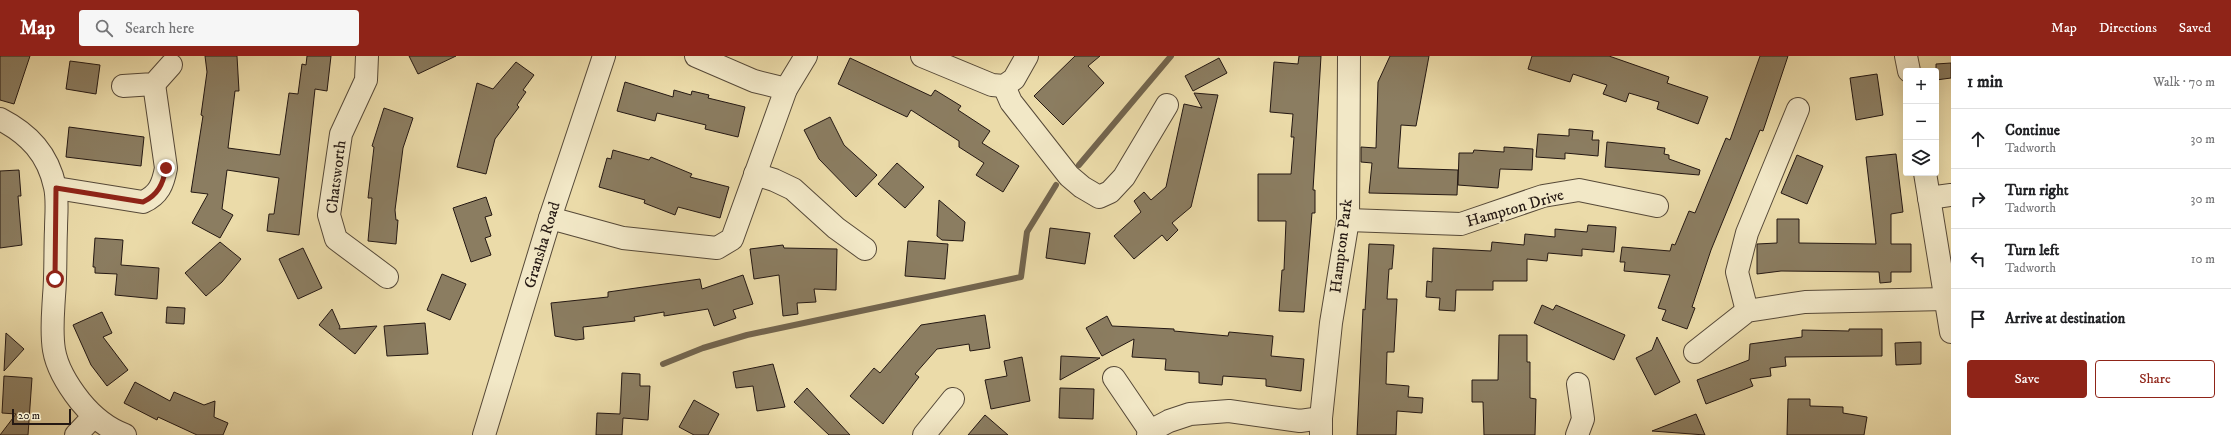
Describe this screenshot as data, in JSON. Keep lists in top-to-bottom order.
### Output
{
  "streets": {
    "street": [
      "Chatsworth",
      "Hampton Drive",
      "Gransha Road",
      "Hampton Park"
    ]
  },
  "crossings": [
    ["Hampton Drive", "Hampton Park"]
  ],
  "scale_bar": "20 m",
  "page": {
    "header": "Map",
    "search": "Search here",
    "nav": ["Map", "Directions", "Saved"],
    "heading": ["1 min", "Walk · 70 m"],
    "map_buttons": ["+", "−"],
    "list": [
      ["Continue", "Tadworth", "30 m"],
      ["Turn right", "Tadworth", "30 m"],
      ["Turn left", "Tadworth", "10 m"],
      "Arrive at destination"
    ],
    "buttons": ["Save", "Share"],
    "scale": "20 m"
  }
}
